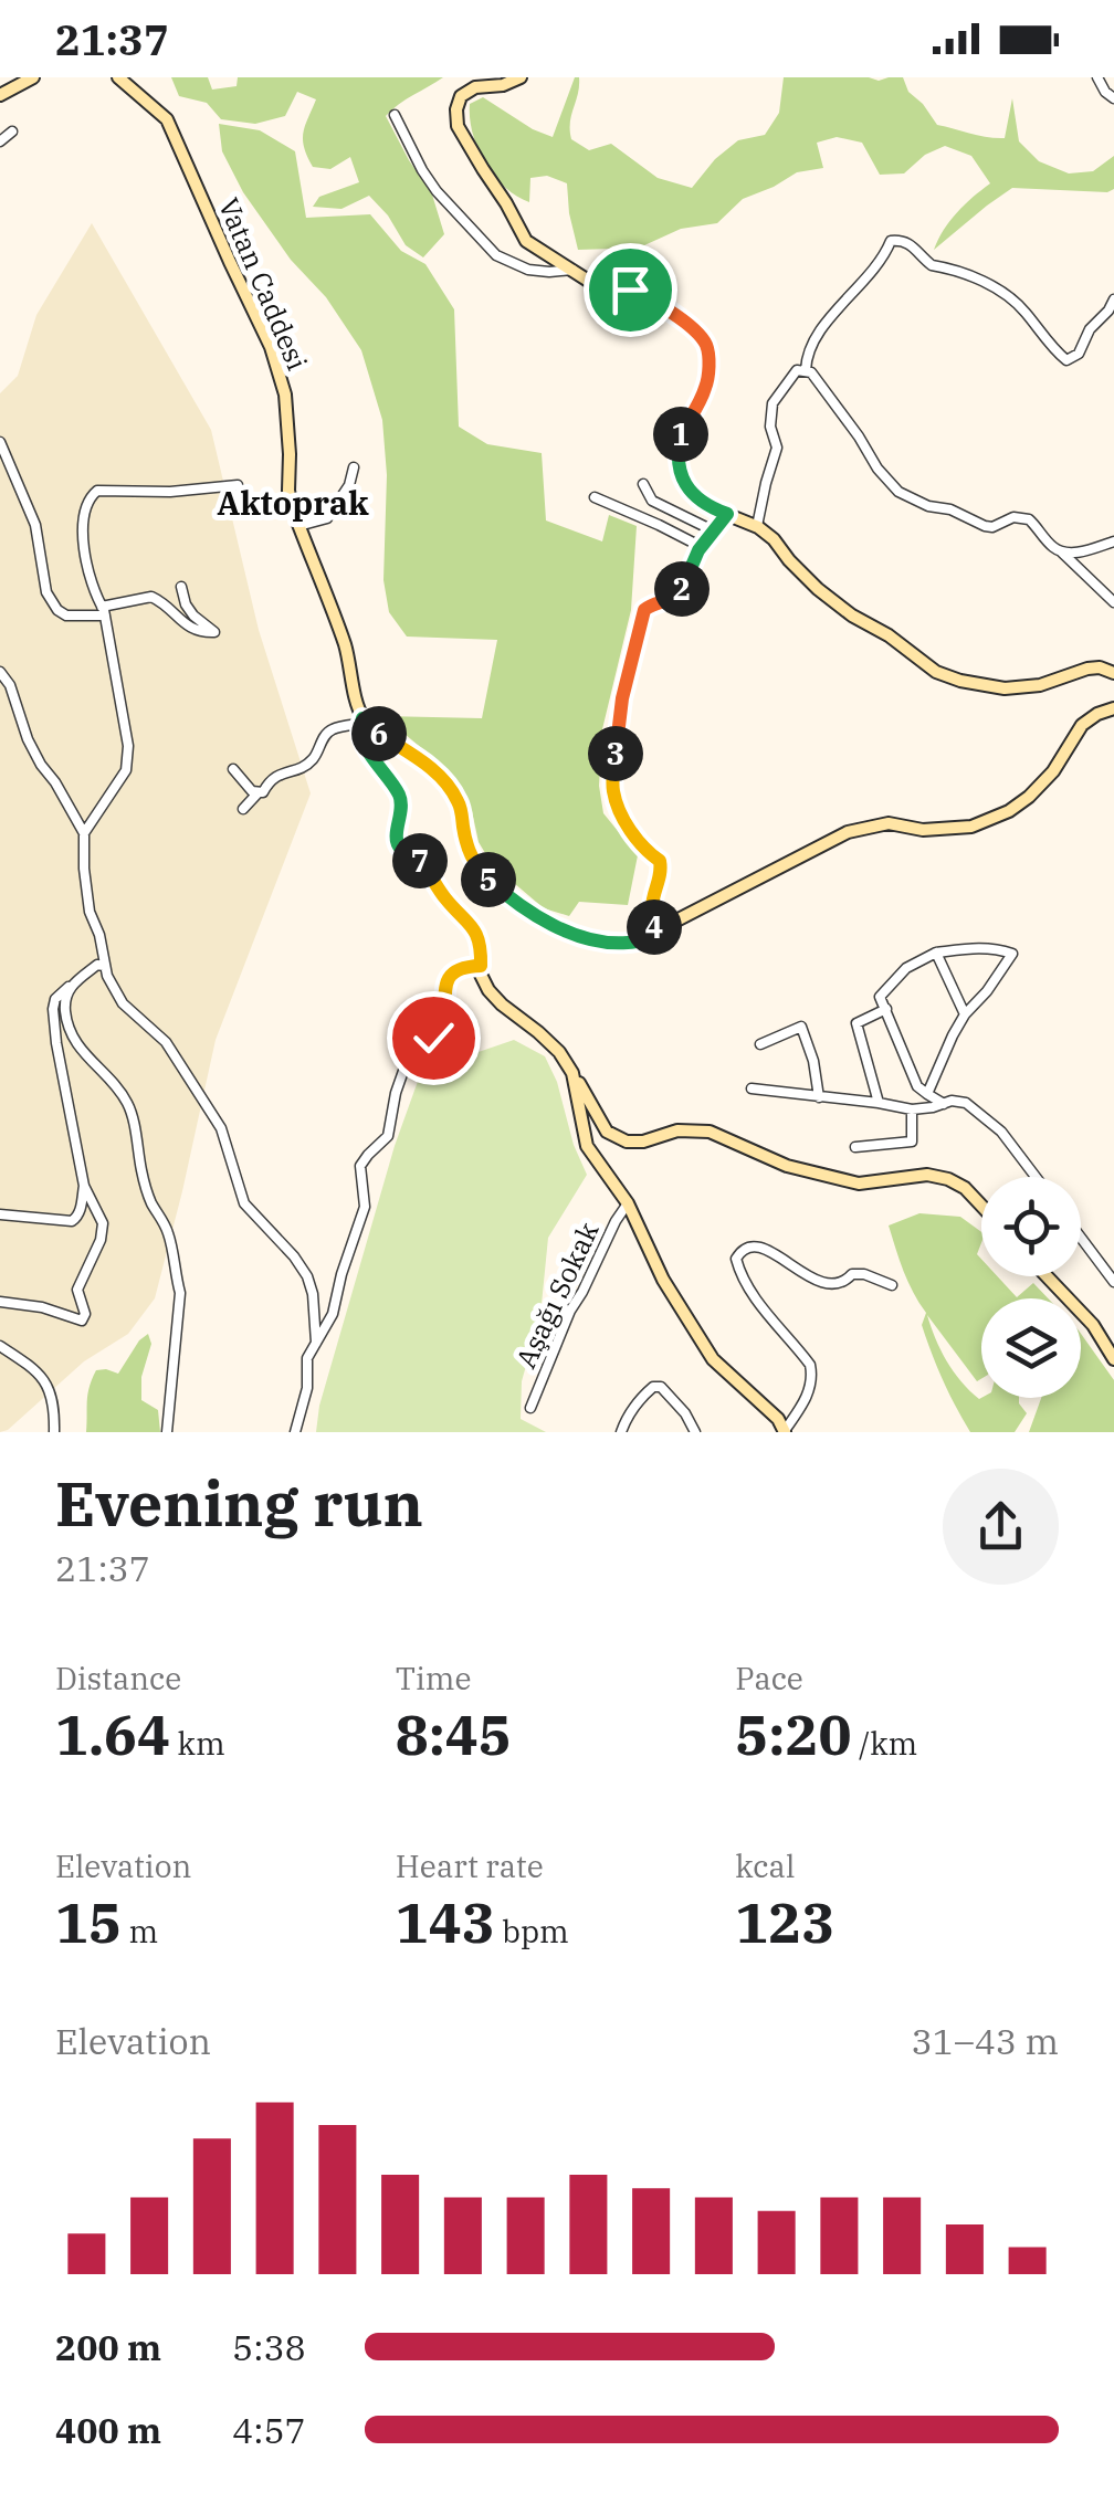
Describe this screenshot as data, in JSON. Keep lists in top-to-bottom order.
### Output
{
  "streets": {
    "street": ["Vatan Caddesi", "Aşağı Sokak"]
  },
  "crossings": [
    ["Vatan Caddesi", "Aşağı Sokak"]
  ],
  "districts": ["Aktoprak"],
  "page": {
    "status": "21:37",
    "pins": [
      "1",
      "2",
      "6",
      "3",
      "7",
      "5",
      "4"
    ],
    "heading": ["Evening run", "21:37"],
    "stats": [
      ["Distance", "1.64 km"],
      ["Time", "8:45"],
      ["Pace", "5:20 /km"],
      ["Elevation", "15 m"],
      ["Heart rate", "143 bpm"],
      ["kcal", "123"]
    ],
    "chart": ["Elevation", "31–43 m"],
    "list": [
      {
        "name": "200 m",
        "note": "5:38"
      },
      {
        "name": "400 m",
        "note": "4:57"
      }
    ]
  }
}
